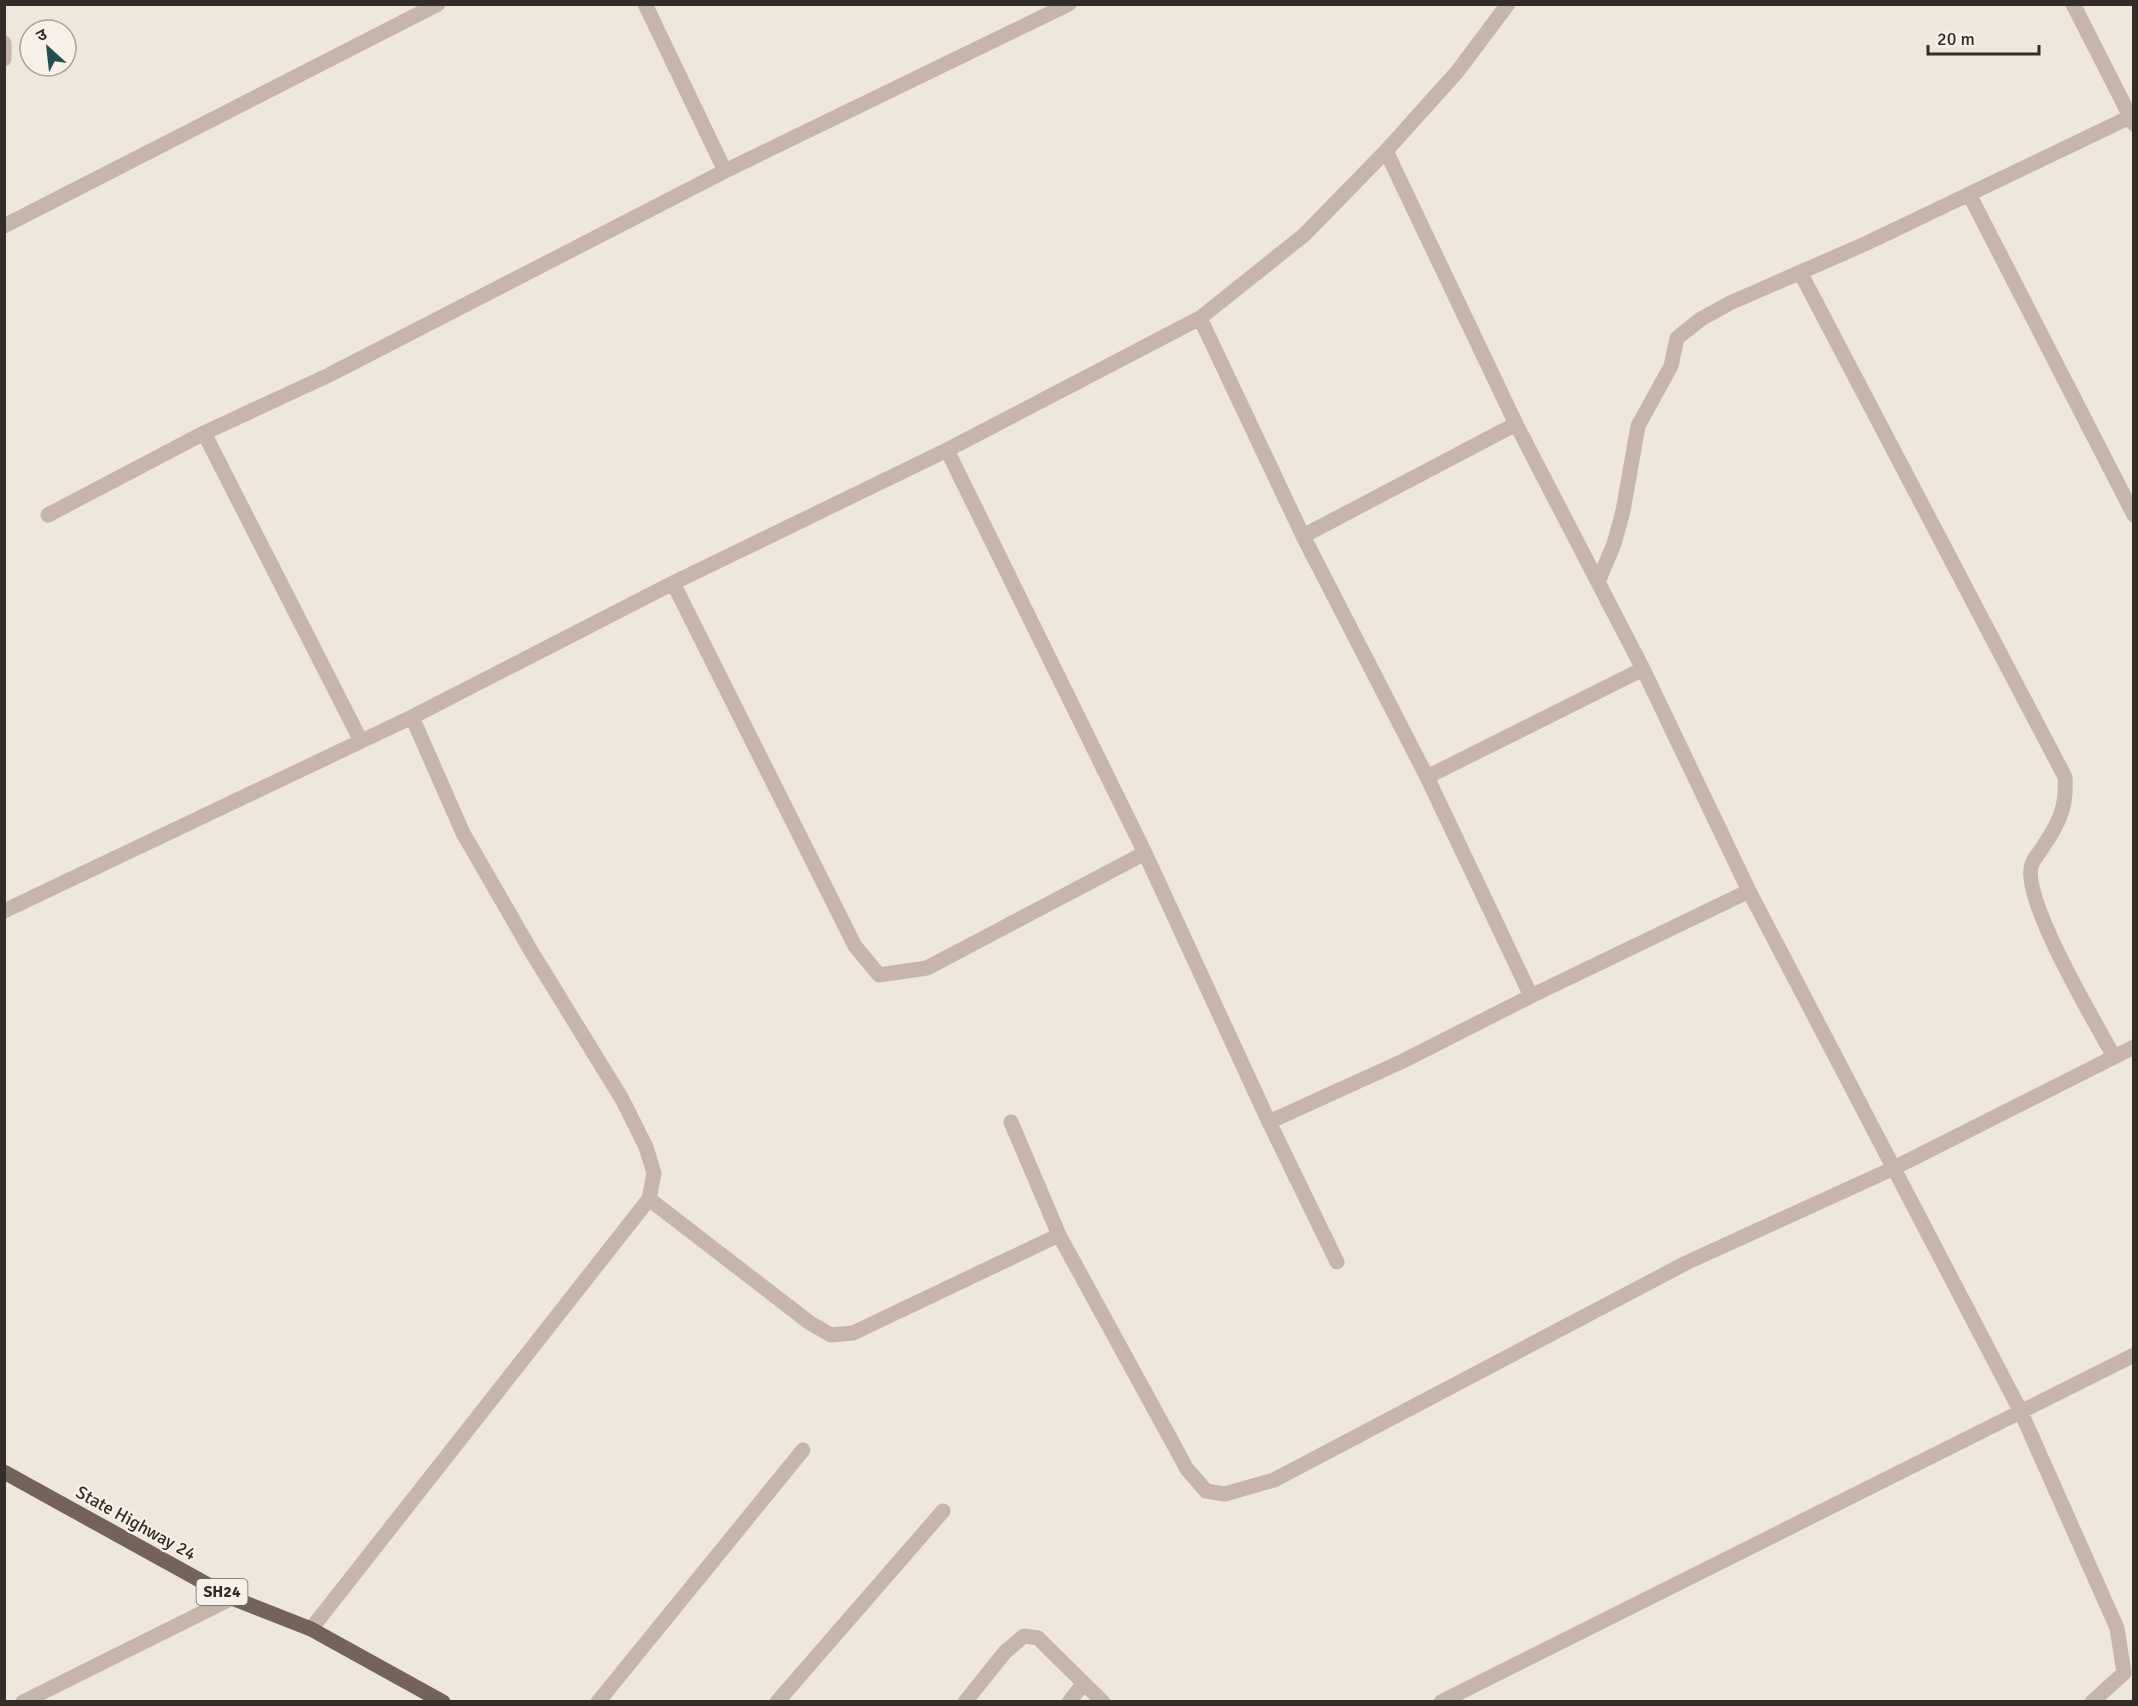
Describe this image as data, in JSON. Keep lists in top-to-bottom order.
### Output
{
  "streets": {
    "main road": ["State Highway 24", "SH24"]
  },
  "scale_bar": "20 m",
  "north": "top left"
}
